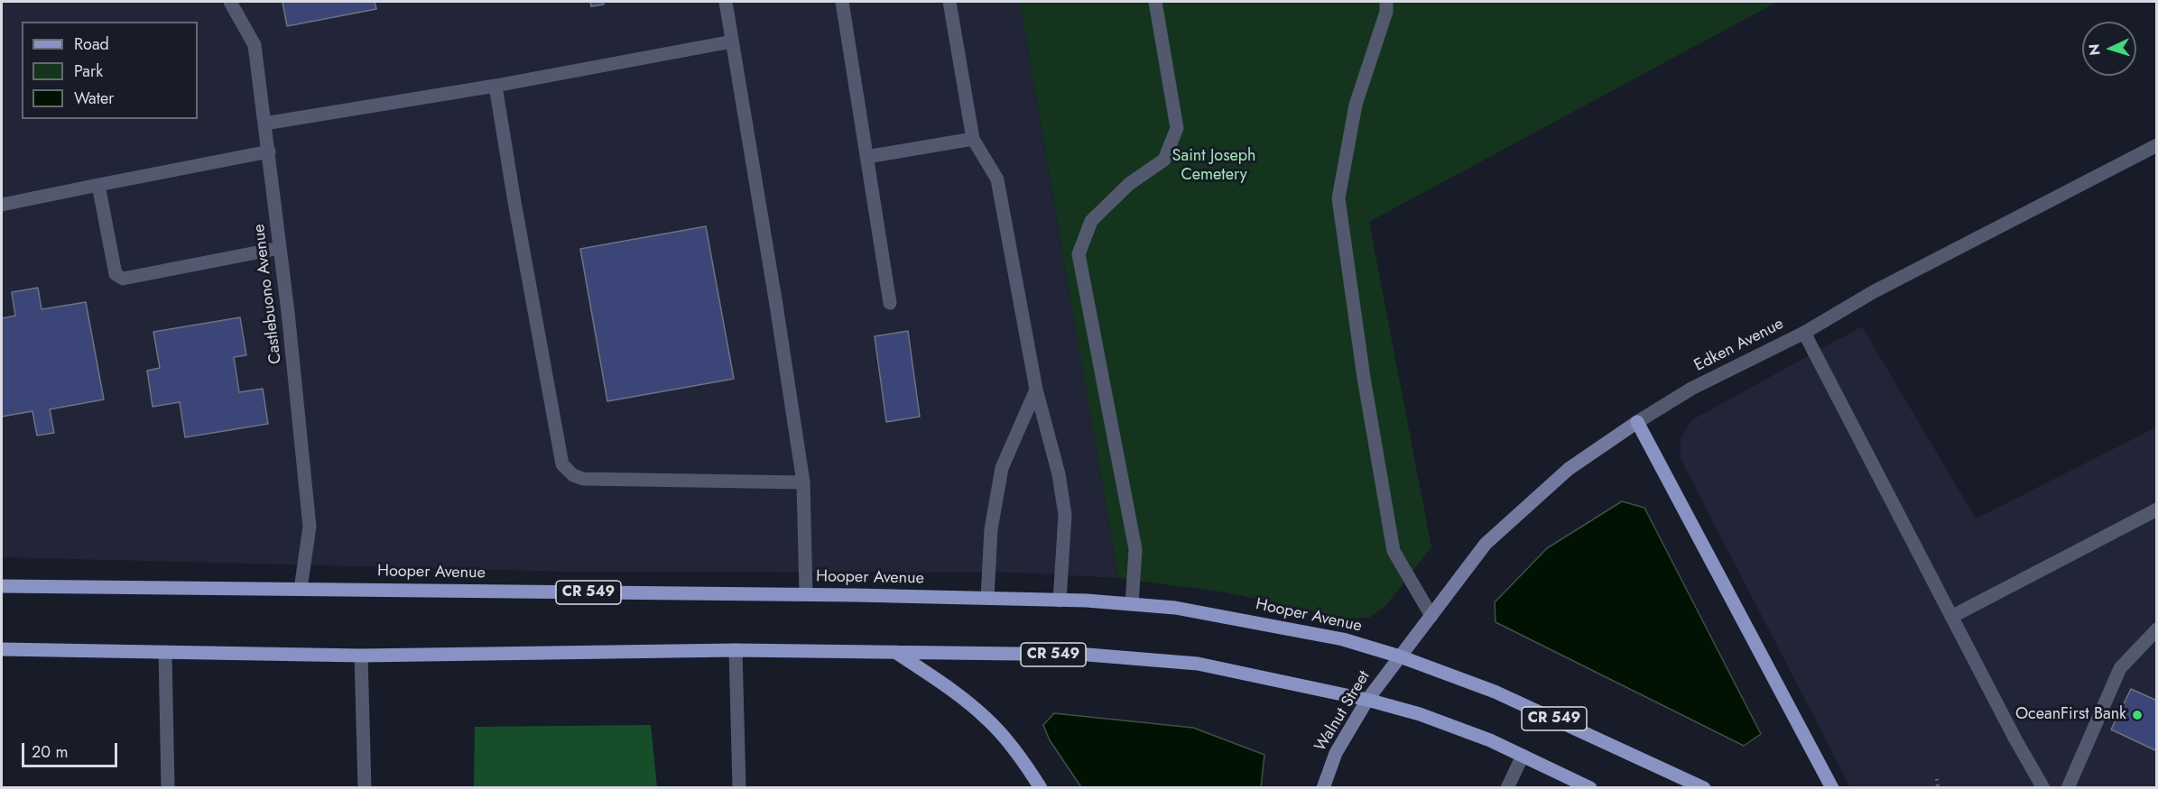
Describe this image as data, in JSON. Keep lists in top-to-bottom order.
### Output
{
  "streets": {
    "main road": ["Hooper Avenue", "CR 549"],
    "street": ["Castlebuono Avenue", "Edken Avenue", "Walnut Street"]
  },
  "crossings": [
    ["Castlebuono Avenue", "Hooper Avenue"],
    ["Edken Avenue", "Hooper Avenue"],
    ["Edken Avenue", "Walnut Street"],
    ["Hooper Avenue", "Walnut Street"],
    ["CR 549", "Walnut Street"]
  ],
  "parks": ["Saint Joseph Cemetery"],
  "places": ["OceanFirst Bank"],
  "legend": ["Road", "Park", "Water"],
  "scale_bar": "20 m",
  "north": "left"
}
